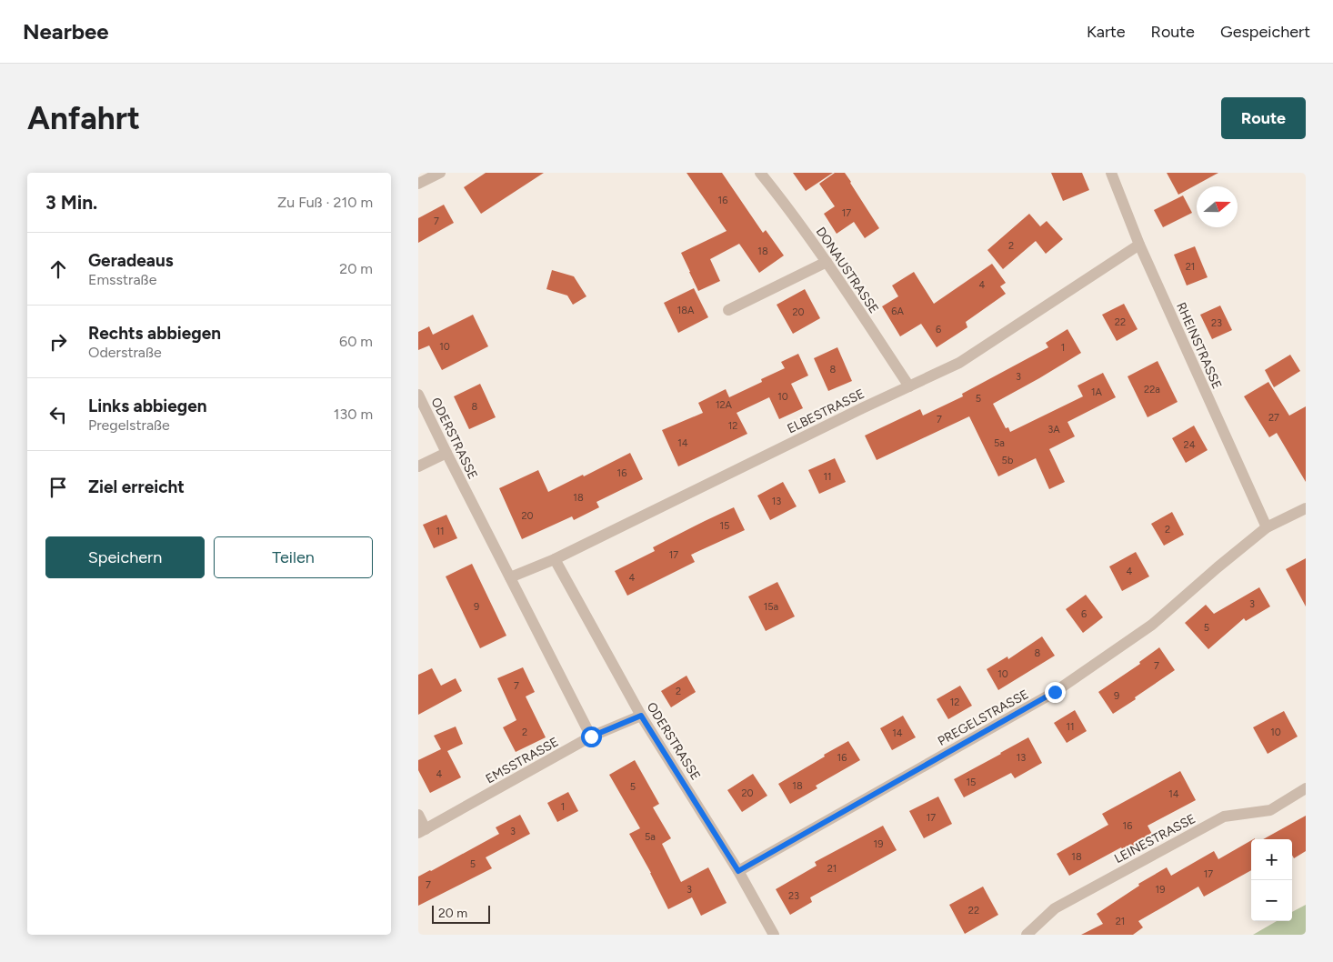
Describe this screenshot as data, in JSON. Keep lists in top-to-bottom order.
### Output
{
  "streets": {
    "street": [
      "DONAUSTRASSE",
      "RHEINSTRASSE",
      "ELBESTRASSE",
      "ODERSTRASSE",
      "PREGELSTRASSE",
      "EMSSTRASSE",
      "LEINESTRASSE"
    ]
  },
  "crossings": [
    ["DONAUSTRASSE", "ELBESTRASSE"],
    ["RHEINSTRASSE", "ELBESTRASSE"],
    ["RHEINSTRASSE", "PREGELSTRASSE"],
    ["ELBESTRASSE", "ODERSTRASSE"],
    ["ODERSTRASSE", "PREGELSTRASSE"],
    ["ODERSTRASSE", "EMSSTRASSE"]
  ],
  "house_numbers": [
    "16",
    "17",
    "7",
    "2",
    "18",
    "21",
    "4",
    "18A",
    "6A",
    "20",
    "22",
    "23",
    "6",
    "10",
    "1",
    "8",
    "3",
    "22a",
    "1A",
    "10",
    "5",
    "12A",
    "8",
    "27",
    "7",
    "12",
    "3A",
    "14",
    "5a",
    "24",
    "5b",
    "16",
    "11",
    "18",
    "13",
    "20",
    "15",
    "2",
    "11",
    "17",
    "4",
    "4",
    "3",
    "9",
    "15a",
    "6",
    "5",
    "8",
    "7",
    "10",
    "7",
    "2",
    "9",
    "12",
    "11",
    "2",
    "10",
    "14",
    "16",
    "13",
    "4",
    "15",
    "18",
    "5",
    "20",
    "14",
    "1",
    "17",
    "16",
    "3",
    "5a",
    "19",
    "18",
    "5",
    "21",
    "17",
    "7",
    "3",
    "19",
    "23",
    "22",
    "21"
  ],
  "scale_bar": "20 m",
  "north": "right",
  "page": {
    "header": "Nearbee",
    "nav": ["Karte", "Route", "Gespeichert"],
    "buttons": [
      "Route",
      ["Speichern", "Teilen"]
    ],
    "title": "Anfahrt",
    "heading": ["3 Min.", "Zu Fuß · 210 m"],
    "list": [
      ["Geradeaus", "Emsstraße", "20 m"],
      ["Rechts abbiegen", "Oderstraße", "60 m"],
      ["Links abbiegen", "Pregelstraße", "130 m"],
      "Ziel erreicht"
    ],
    "map_buttons": ["+", "−"],
    "scale": "20 m"
  }
}
